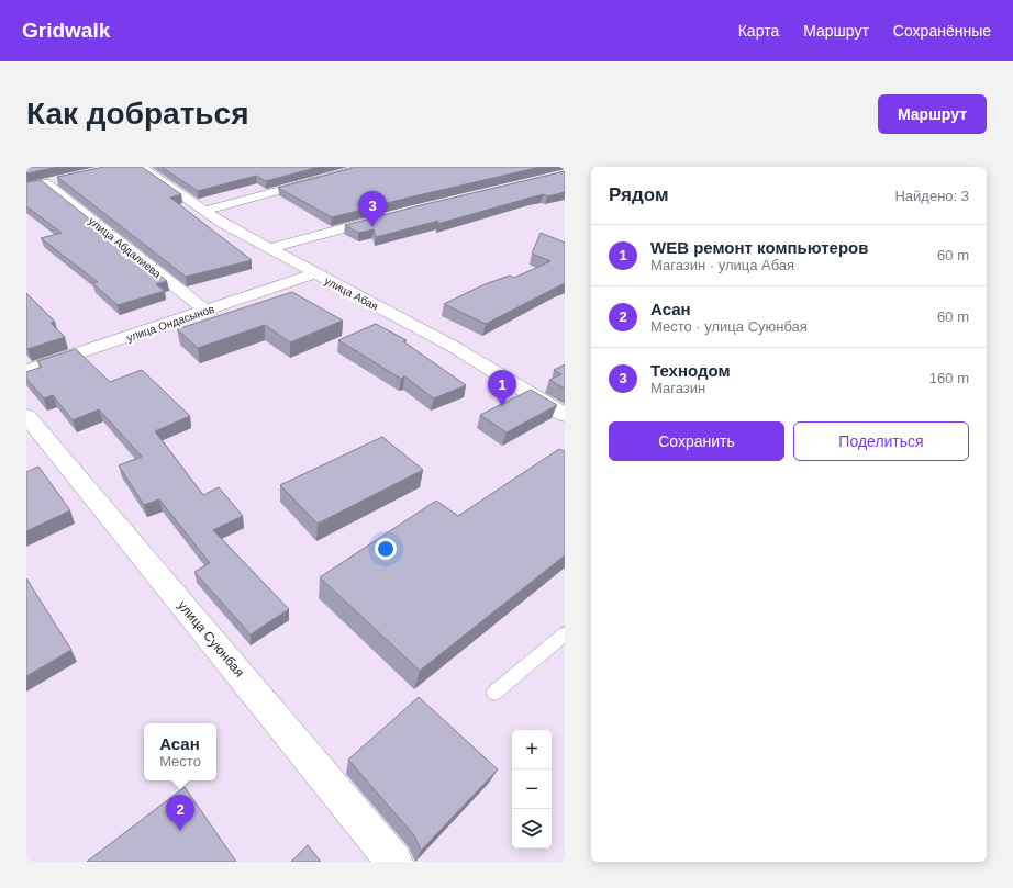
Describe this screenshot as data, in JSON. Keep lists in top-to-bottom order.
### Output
{
  "streets": {
    "street": [
      "улица Абдалиева",
      "улица Абая",
      "улица Ондасынов",
      "улица Суюнбая"
    ]
  },
  "crossings": [
    ["улица Абдалиева", "улица Ондасынов"],
    ["улица Абая", "улица Ондасынов"]
  ],
  "page": {
    "header": "Gridwalk",
    "nav": ["Карта", "Маршрут", "Сохранённые"],
    "buttons": [
      "Маршрут",
      ["Сохранить", "Поделиться"]
    ],
    "title": "Как добраться",
    "heading": ["Рядом", "Найдено: 3"],
    "pins": ["3", "1", "2"],
    "list": [
      {
        "mark": "1",
        "name": "WEB ремонт компьютеров",
        "note": "Магазин · улица Абая",
        "value": "60 m"
      },
      {
        "mark": "2",
        "name": "Асан",
        "note": "Место · улица Суюнбая",
        "value": "60 m"
      },
      {
        "mark": "3",
        "name": "Технодом",
        "note": "Магазин",
        "value": "160 m"
      }
    ],
    "popup": ["Асан", "Место"],
    "map_buttons": ["+", "−"]
  }
}
